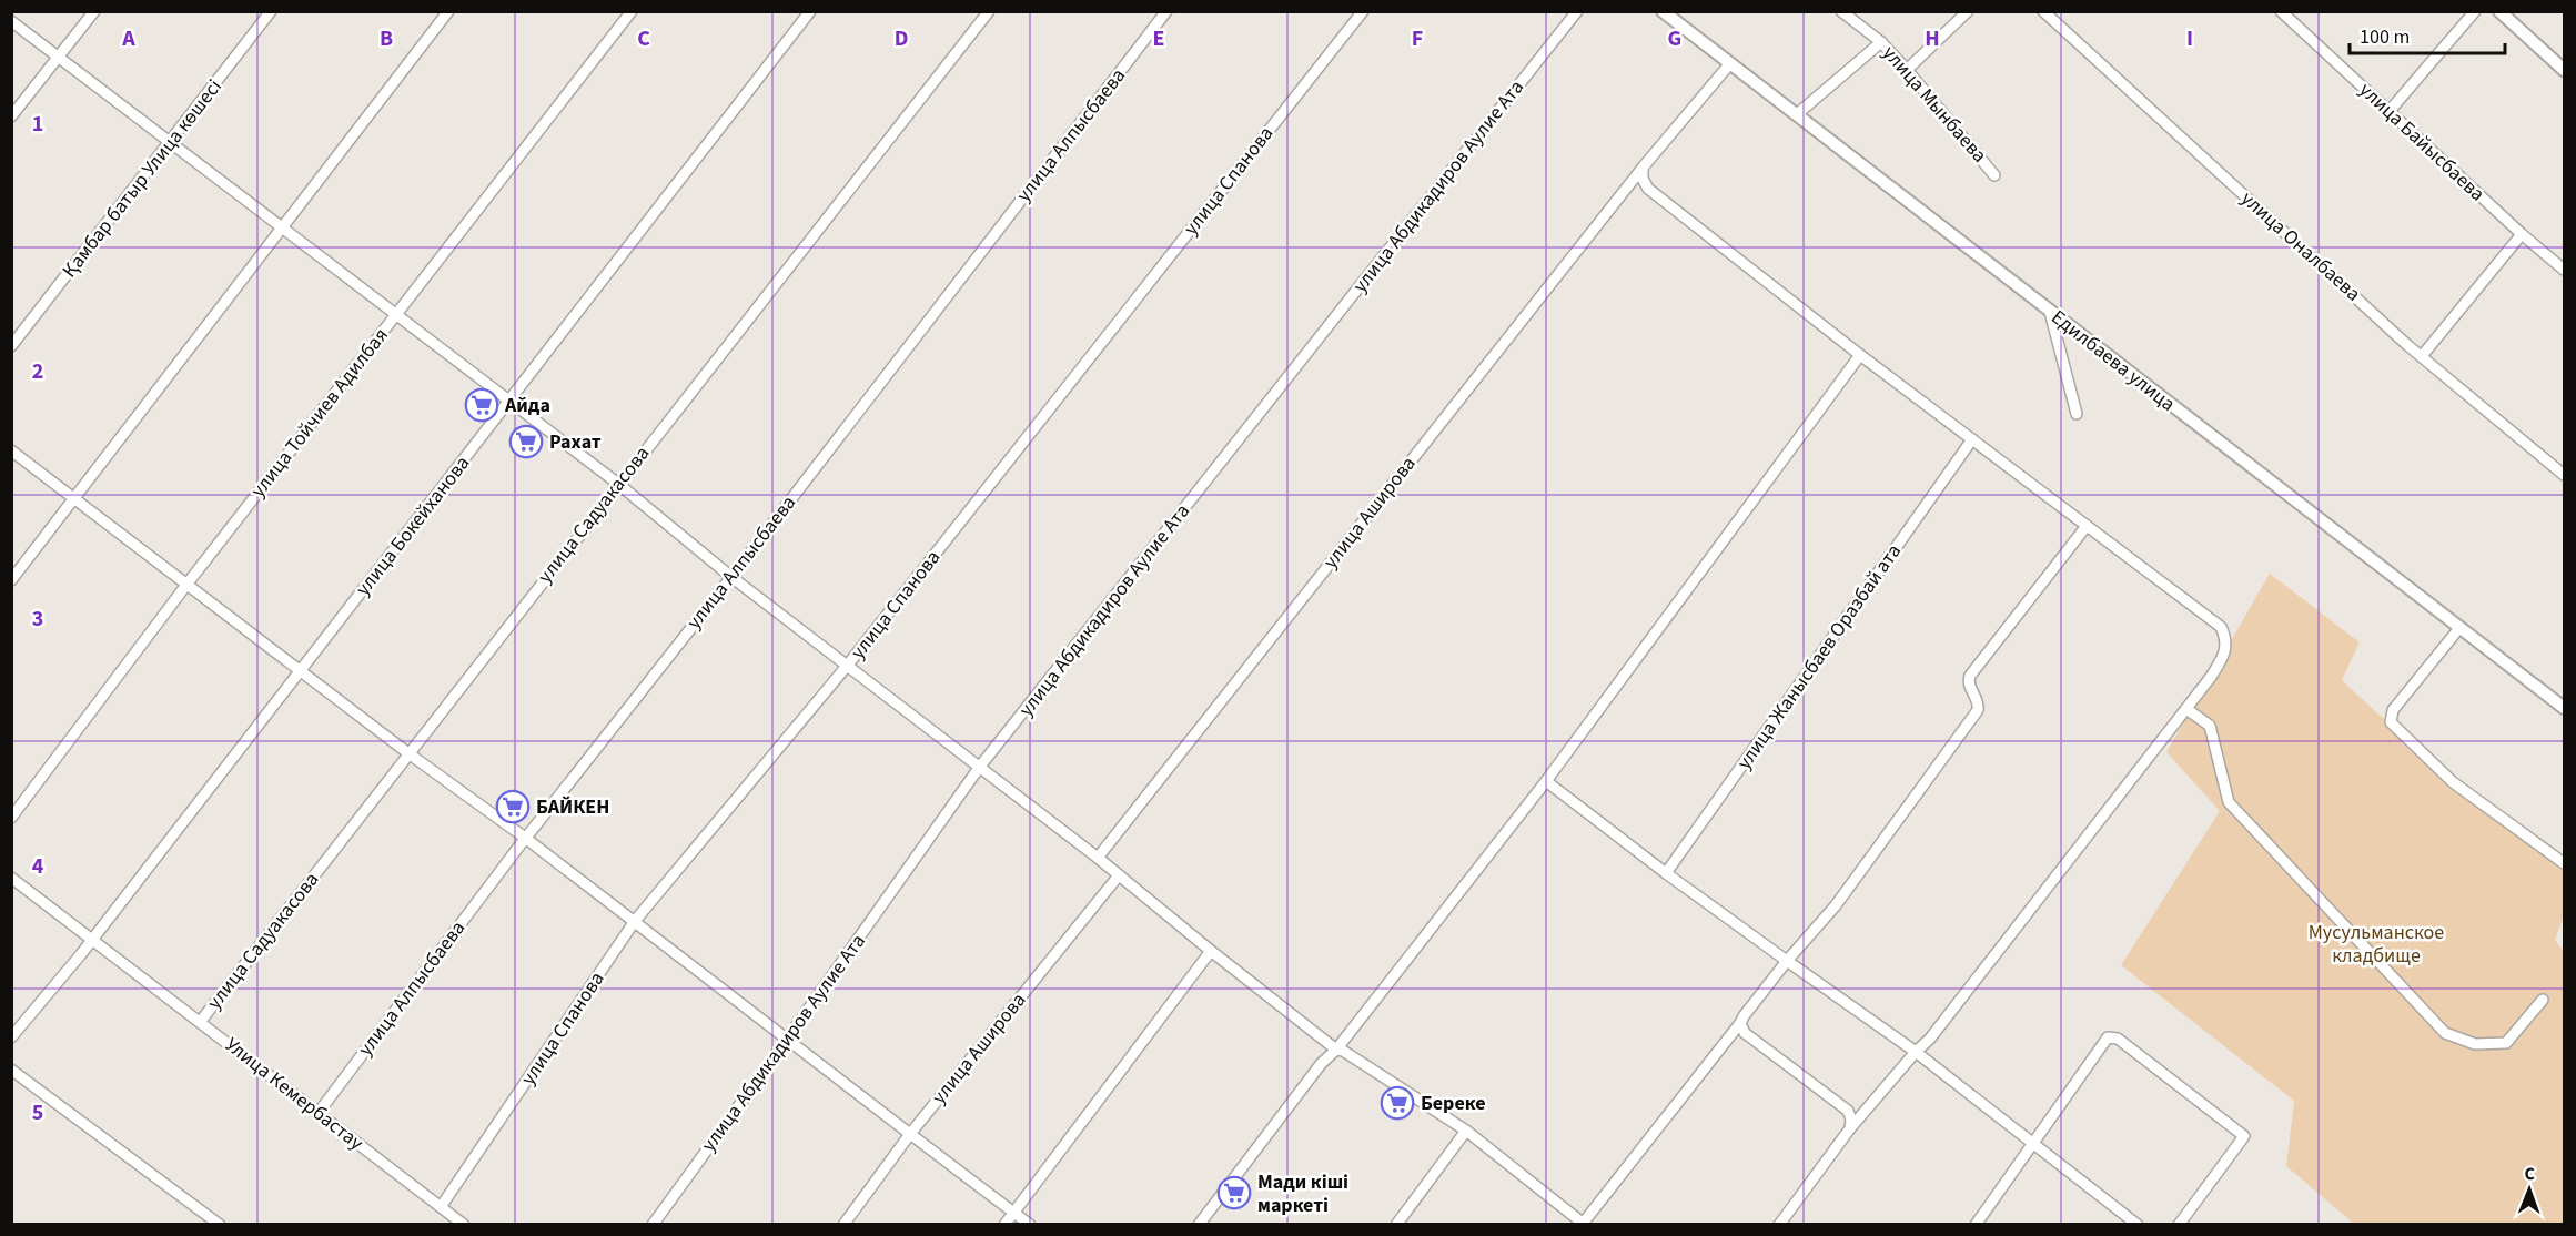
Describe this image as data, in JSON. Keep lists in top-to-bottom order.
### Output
{
  "streets": {
    "street": [
      "улица Мынбаева",
      "улица Алпысбаева",
      "улица Байысбаева",
      "Қамбар батыр Улица көшесі",
      "улица Спанова",
      "улица Абдикадиров Аулие Ата",
      "улица Оналбаева",
      "Едилбаева улица",
      "улица Тойчиев Адилбая",
      "улица Аширова",
      "улица Садуакасова",
      "улица Бокейханова",
      "улица Жанысбаев Оразбай ата",
      "Улица Кемербастау"
    ]
  },
  "crossings": [
    ["улица Алпысбаева", "Улица Кемербастау"],
    ["улица Спанова", "Улица Кемербастау"],
    ["Едилбаева улица", "улица Аширова"],
    ["улица Садуакасова", "Улица Кемербастау"],
    ["улица Бокейханова", "Улица Кемербастау"]
  ],
  "parks": ["Мусульманское кладбище"],
  "places": {
    "supermarket": [
      "Айда",
      "Рахат",
      "БАЙКЕН",
      "Береке",
      "Мади кіші маркеті"
    ]
  },
  "scale_bar": "100 m",
  "north": "top",
  "grid": {
    "columns": [
      "A",
      "B",
      "C",
      "D",
      "E",
      "F",
      "G",
      "H",
      "I"
    ],
    "rows": [
      "1",
      "2",
      "3",
      "4",
      "5"
    ]
  }
}
